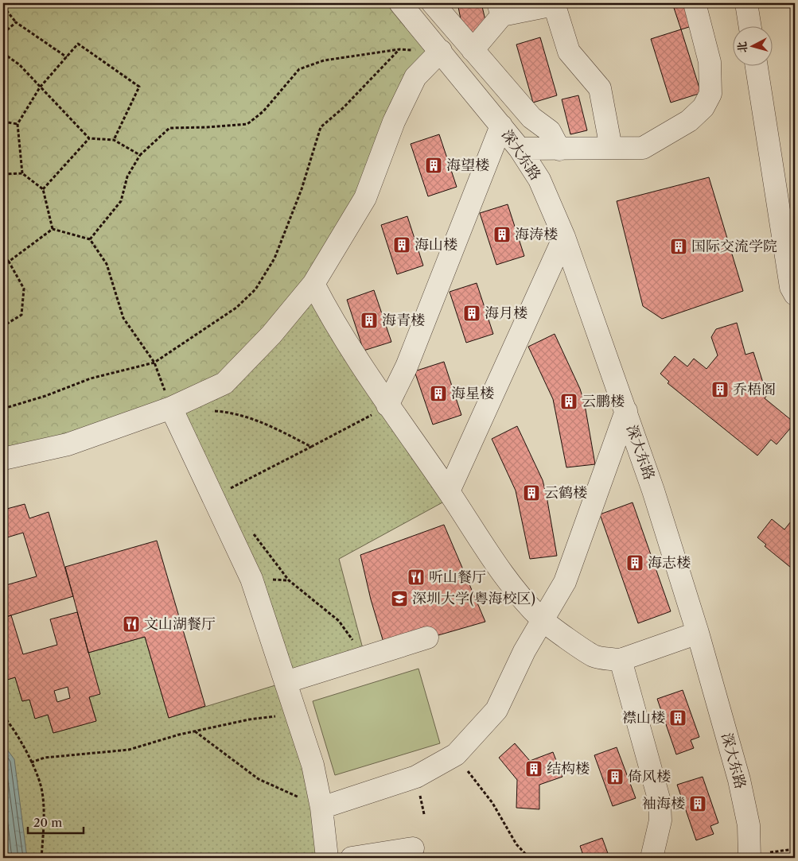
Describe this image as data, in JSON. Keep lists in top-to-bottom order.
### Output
{
  "streets": {
    "street": ["深大东路"]
  },
  "places": {
    "building": [
      "海望楼",
      "海涛楼",
      "海山楼",
      "国际交流学院",
      "海月楼",
      "海青楼",
      "乔梧阁",
      "海星楼",
      "云鹏楼",
      "云鹤楼",
      "海志楼",
      "襟山楼",
      "结构楼",
      "倚风楼",
      "袖海楼"
    ],
    "restaurant": ["听山餐厅", "文山湖餐厅"],
    "school or university": ["深圳大学(粤海校区)"]
  },
  "scale_bar": "20 m",
  "north": "left"
}
